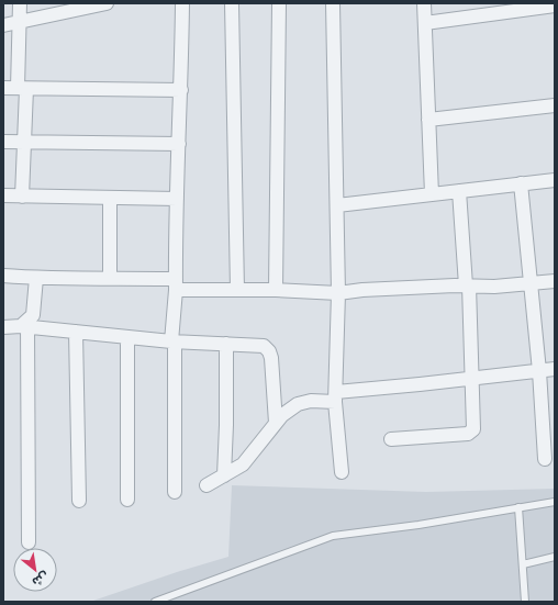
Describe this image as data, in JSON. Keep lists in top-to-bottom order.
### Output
{
  "north": "bottom right"
}
